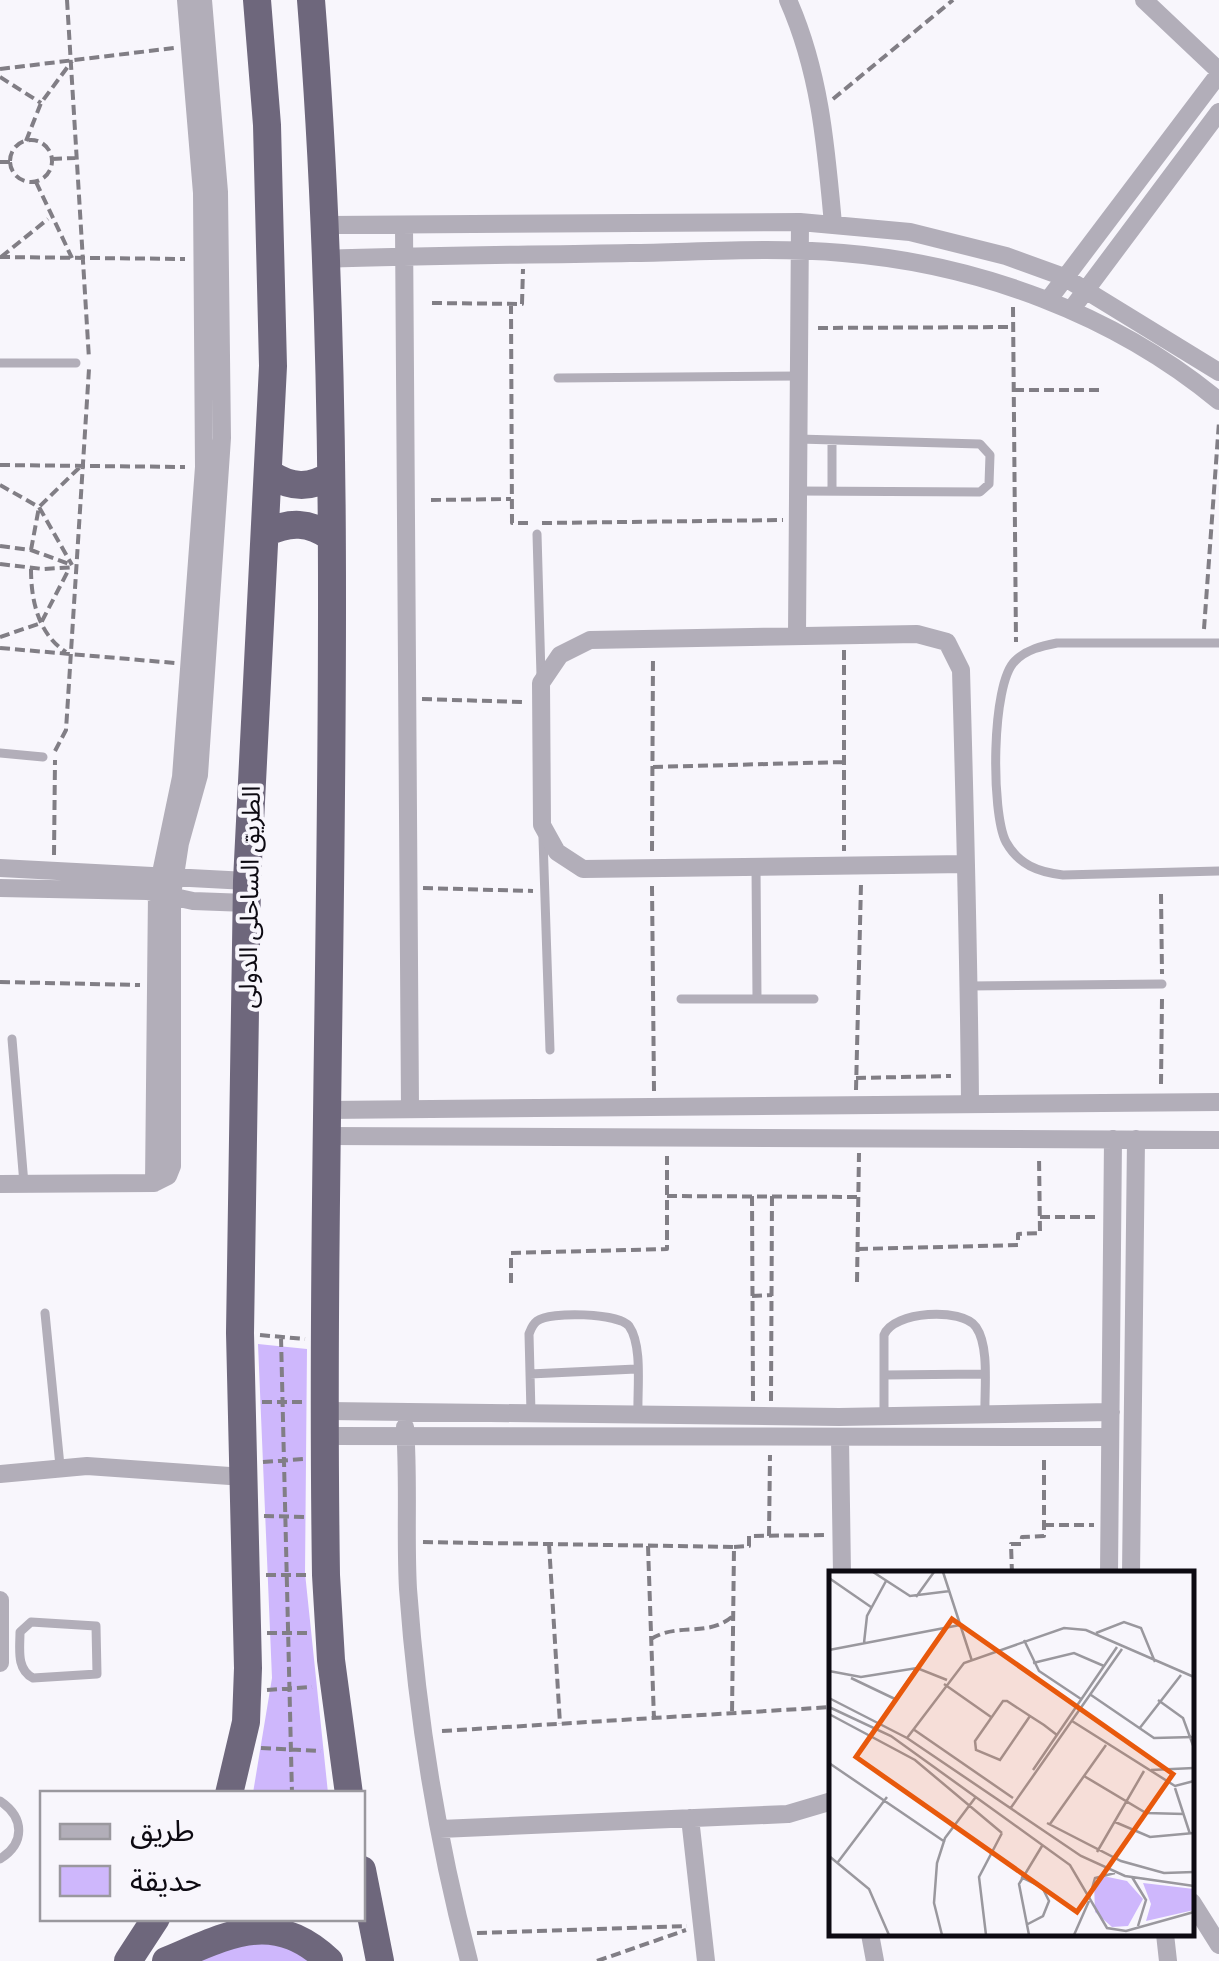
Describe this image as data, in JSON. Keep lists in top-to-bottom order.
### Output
{
  "streets": {
    "highway": ["الطريق الساحلى الدولى"]
  },
  "legend": ["طريق", "حديقة"]
}
